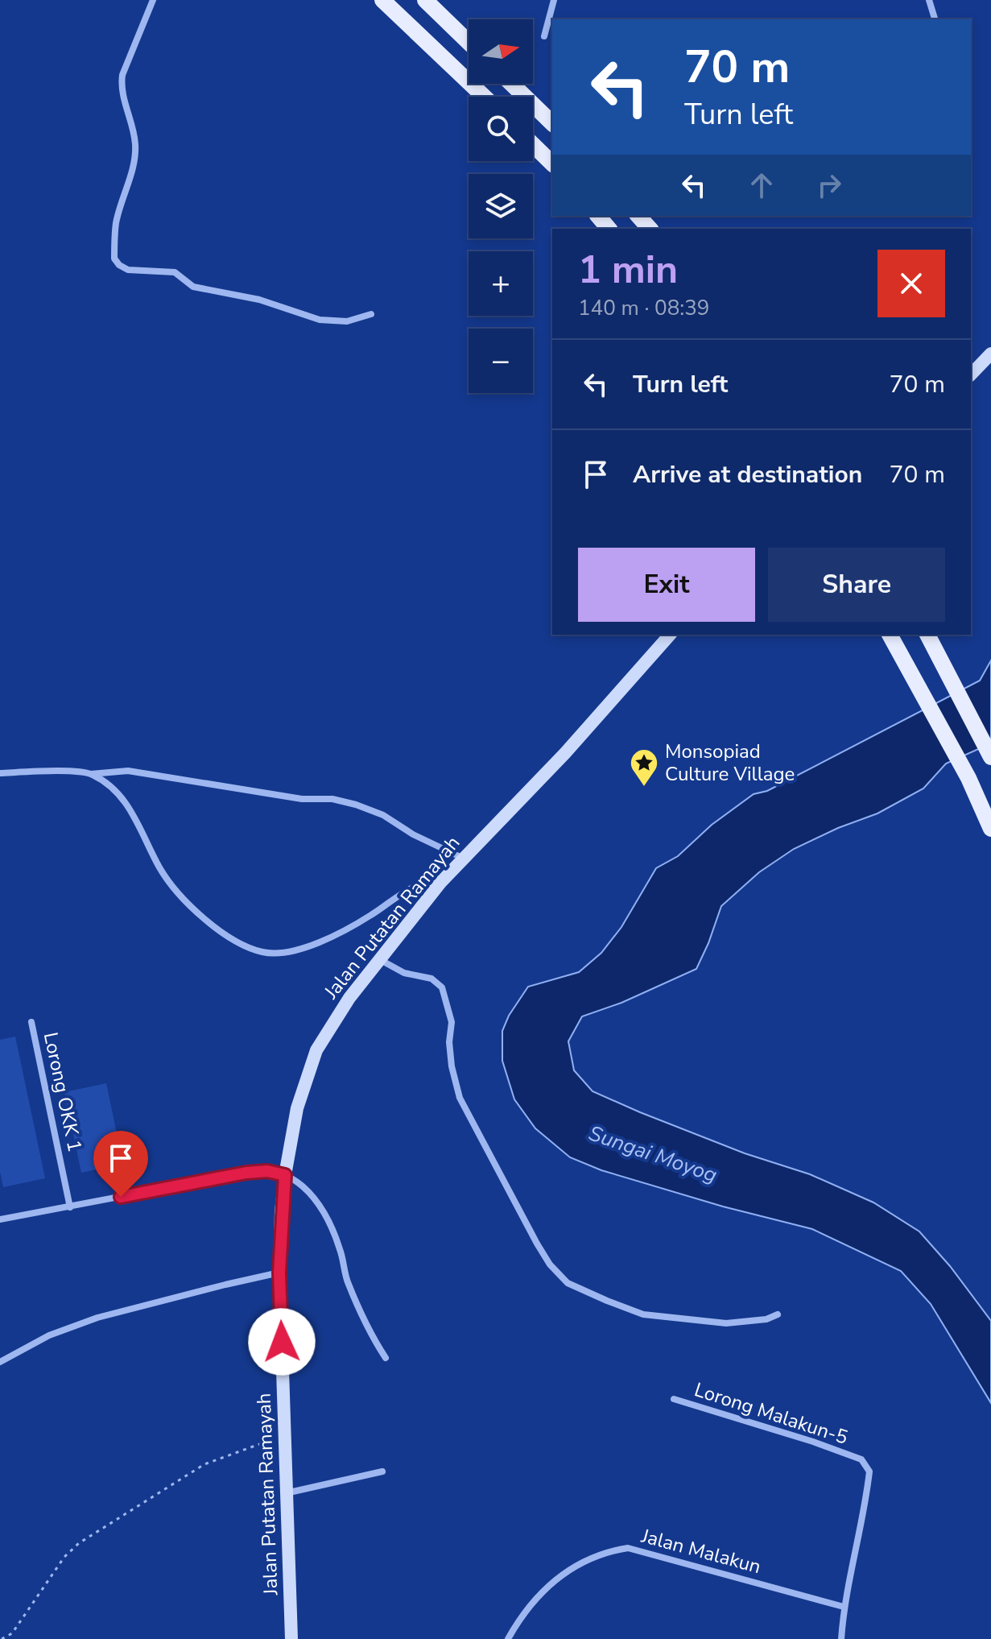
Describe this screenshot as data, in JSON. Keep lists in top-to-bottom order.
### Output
{
  "streets": {
    "main road": ["Jalan Putatan Ramayah"],
    "street": ["Lorong OKK 1", "Lorong Malakun-5", "Jalan Malakun"]
  },
  "crossings": [
    ["Lorong Malakun-5", "Jalan Malakun"]
  ],
  "water": ["Sungai Moyog"],
  "places": {
    "place": ["Monsopiad Culture Village"]
  },
  "north": "right",
  "page": {
    "map_buttons": ["+", "−"],
    "turn": ["70 m", "Turn left"],
    "heading": ["1 min", "140 m · 08:39"],
    "list": [
      {
        "name": "Turn left",
        "value": "70 m"
      },
      {
        "name": "Arrive at destination",
        "value": "70 m"
      }
    ],
    "buttons": ["Exit", "Share"]
  }
}
